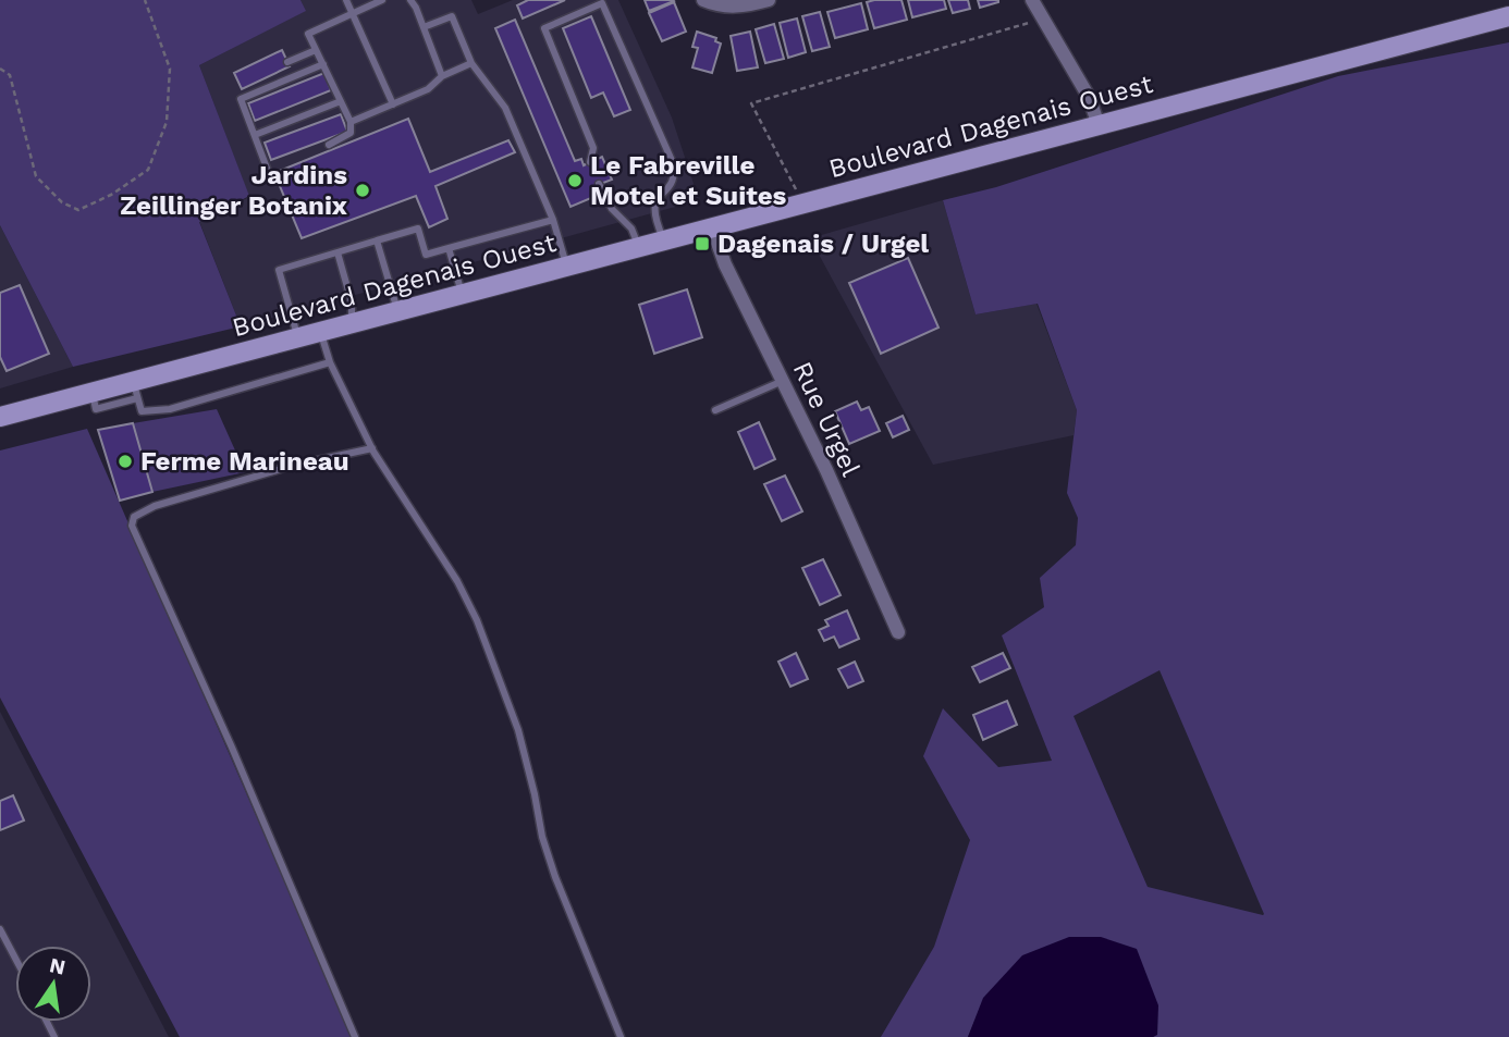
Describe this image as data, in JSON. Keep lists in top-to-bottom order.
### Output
{
  "streets": {
    "main road": ["Boulevard Dagenais Ouest"],
    "street": ["Rue Urgel"]
  },
  "crossings": [
    ["Boulevard Dagenais Ouest", "Rue Urgel"]
  ],
  "places": {
    "other": ["Le Fabreville Motel et Suites", "Jardins Zeillinger Botanix", "Ferme Marineau"],
    "transit": ["Dagenais / Urgel"]
  },
  "north": "top"
}
